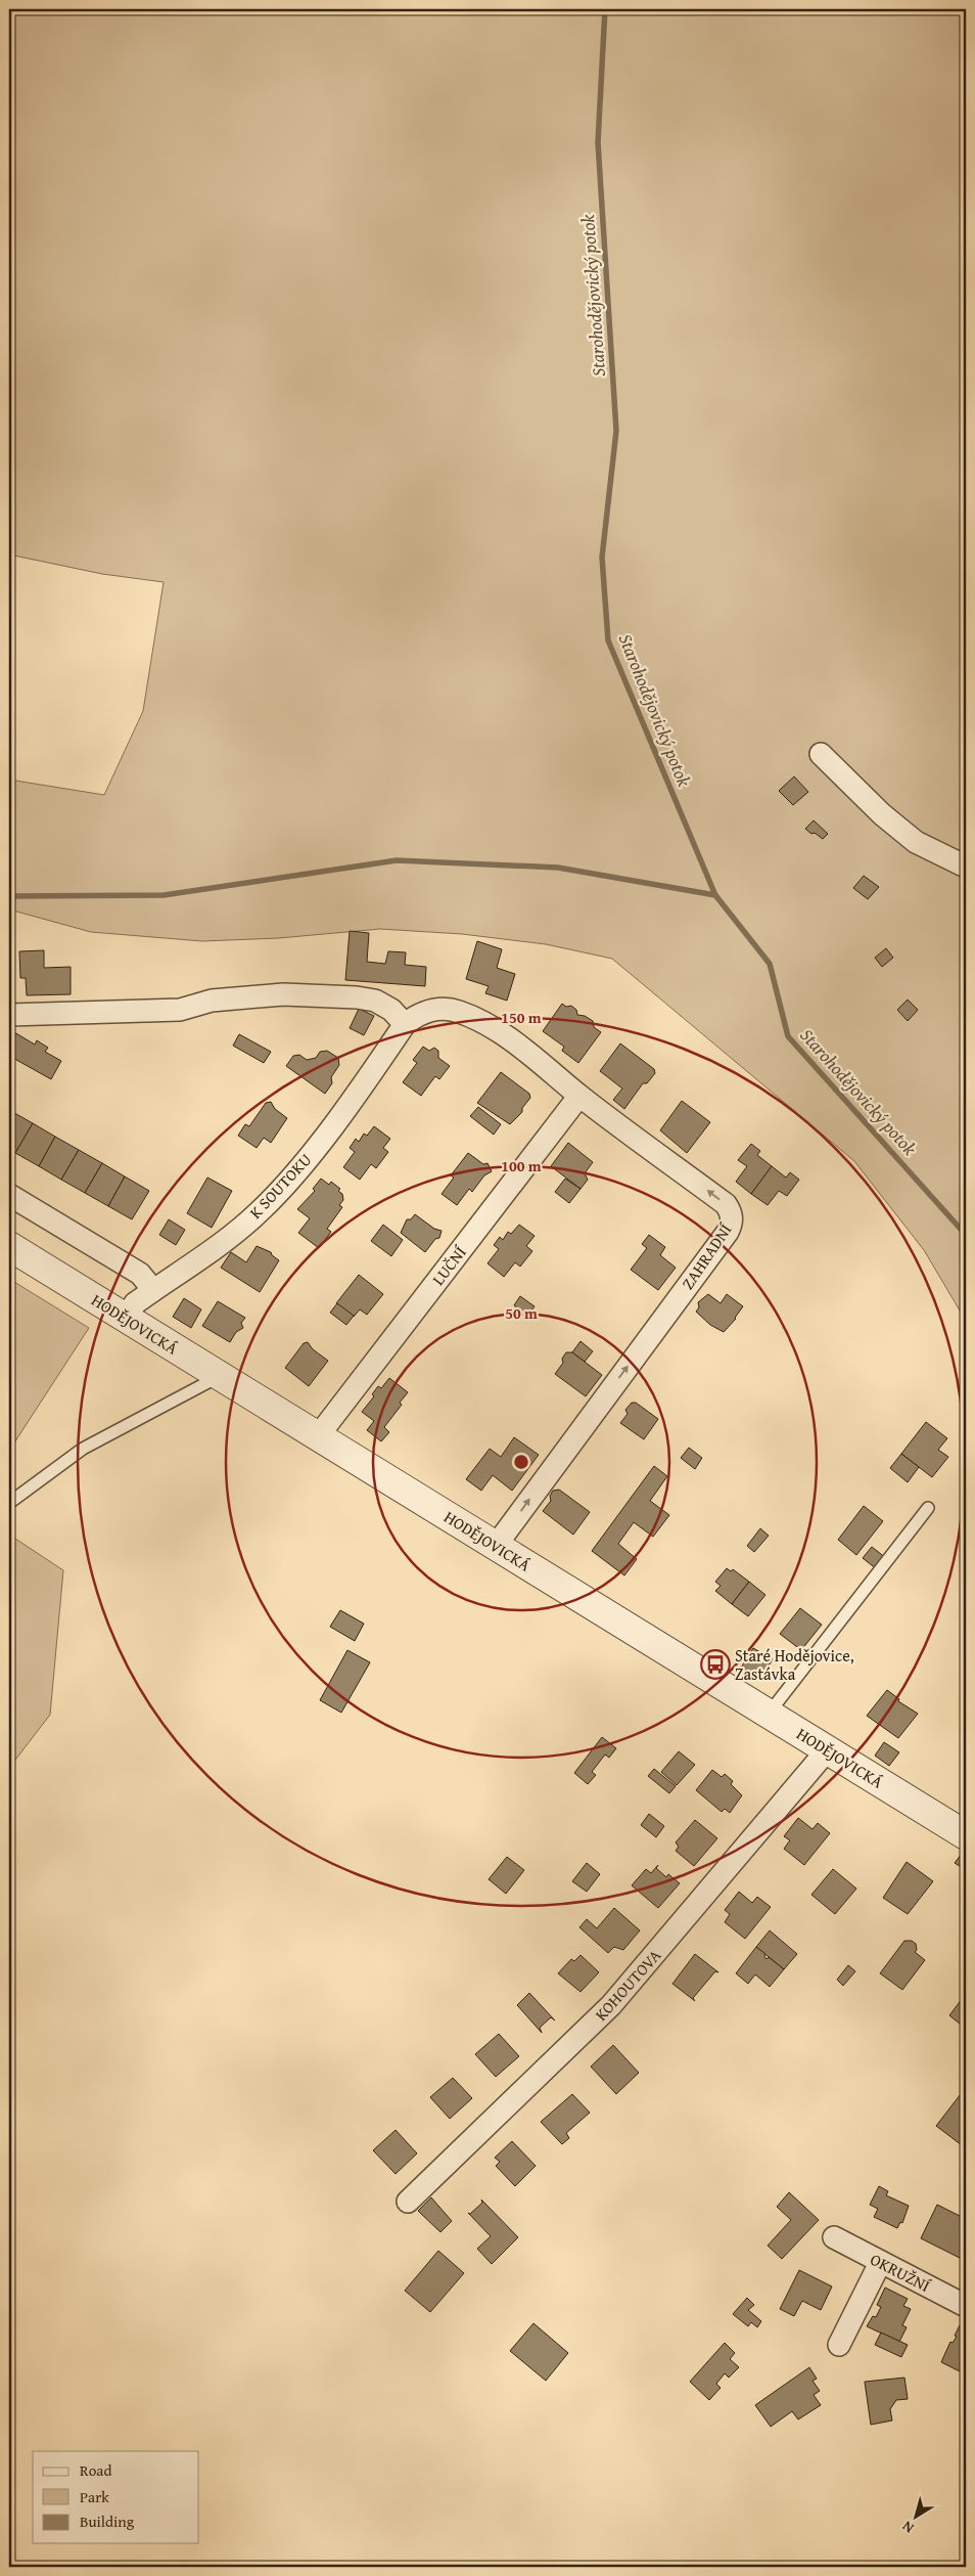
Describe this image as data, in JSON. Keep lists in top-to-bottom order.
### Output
{
  "streets": {
    "street": [
      "K SOUTOKU",
      "ZAHRADNÍ",
      "LUČNÍ",
      "HODĚJOVICKÁ",
      "KOHOUTOVA",
      "OKRUŽNÍ"
    ]
  },
  "crossings": [
    ["K SOUTOKU", "ZAHRADNÍ"],
    ["K SOUTOKU", "HODĚJOVICKÁ"],
    ["ZAHRADNÍ", "LUČNÍ"],
    ["ZAHRADNÍ", "HODĚJOVICKÁ"],
    ["LUČNÍ", "HODĚJOVICKÁ"],
    ["HODĚJOVICKÁ", "KOHOUTOVA"]
  ],
  "water": ["Starohodějovický potok"],
  "places": {
    "bus stop": ["Staré Hodějovice, Zastávka"]
  },
  "legend": ["Road", "Park", "Building"],
  "north": "bottom left",
  "rings": ["150 m", "100 m", "50 m"]
}
